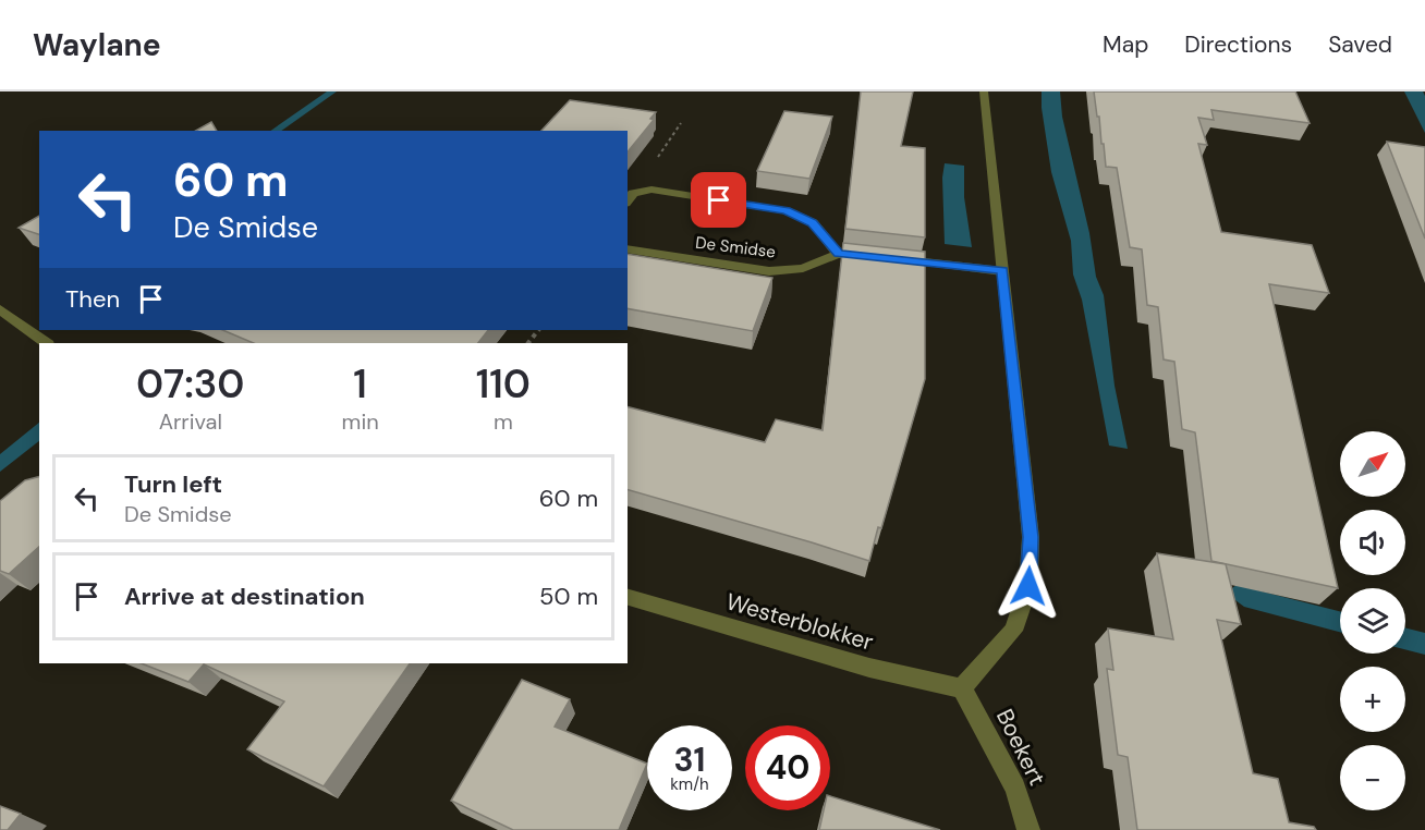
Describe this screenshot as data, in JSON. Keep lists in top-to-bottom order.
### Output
{
  "streets": {
    "street": ["De Smidse", "Westerblokker", "Boekert"]
  },
  "crossings": [
    ["Westerblokker", "Boekert"]
  ],
  "north": "top right",
  "page": {
    "header": "Waylane",
    "nav": ["Map", "Directions", "Saved"],
    "turn": ["60 m", "De Smidse"],
    "then": "Then",
    "eta": [
      "07:30",
      "Arrival",
      "1",
      "min",
      "110",
      "m"
    ],
    "map_buttons": ["+", "−"],
    "list": [
      {
        "name": "Turn left",
        "note": "De Smidse",
        "value": "60 m"
      },
      {
        "name": "Arrive at destination",
        "value": "50 m"
      }
    ],
    "speed": "31 km/h",
    "limit": "40"
  }
}
